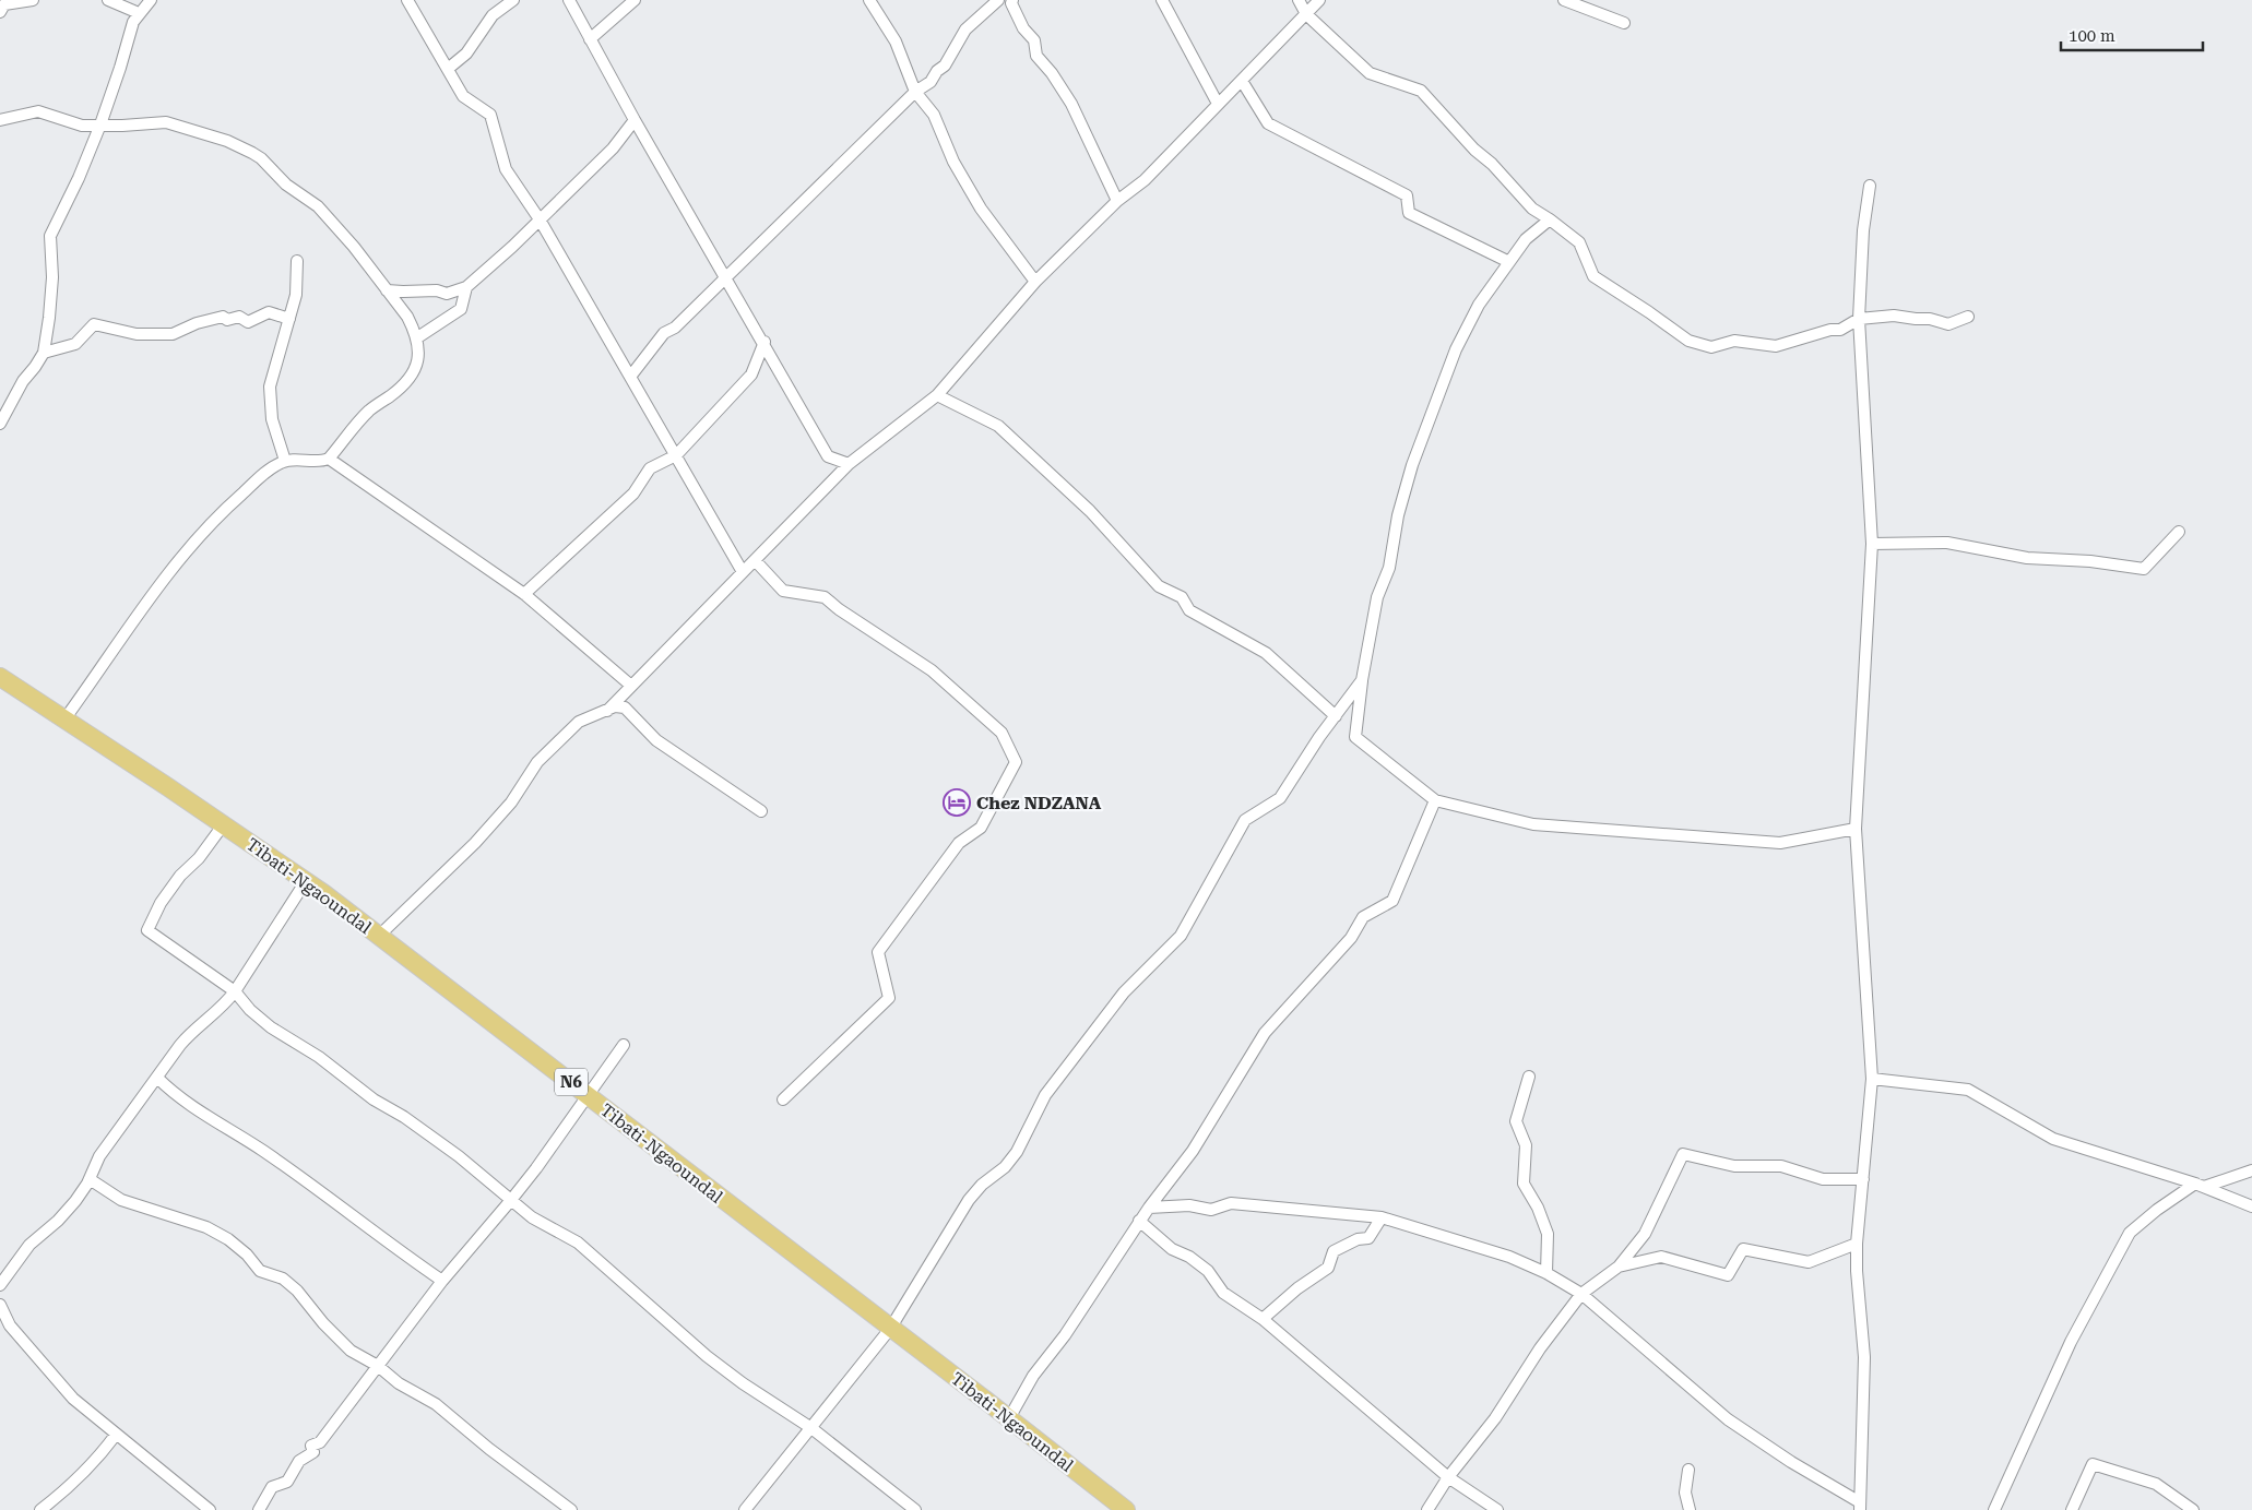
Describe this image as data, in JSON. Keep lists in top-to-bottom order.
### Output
{
  "streets": {
    "highway": ["Tibati-Ngaoundal", "N6"]
  },
  "places": {
    "hotel": ["Chez NDZANA"]
  },
  "scale_bar": "100 m"
}
